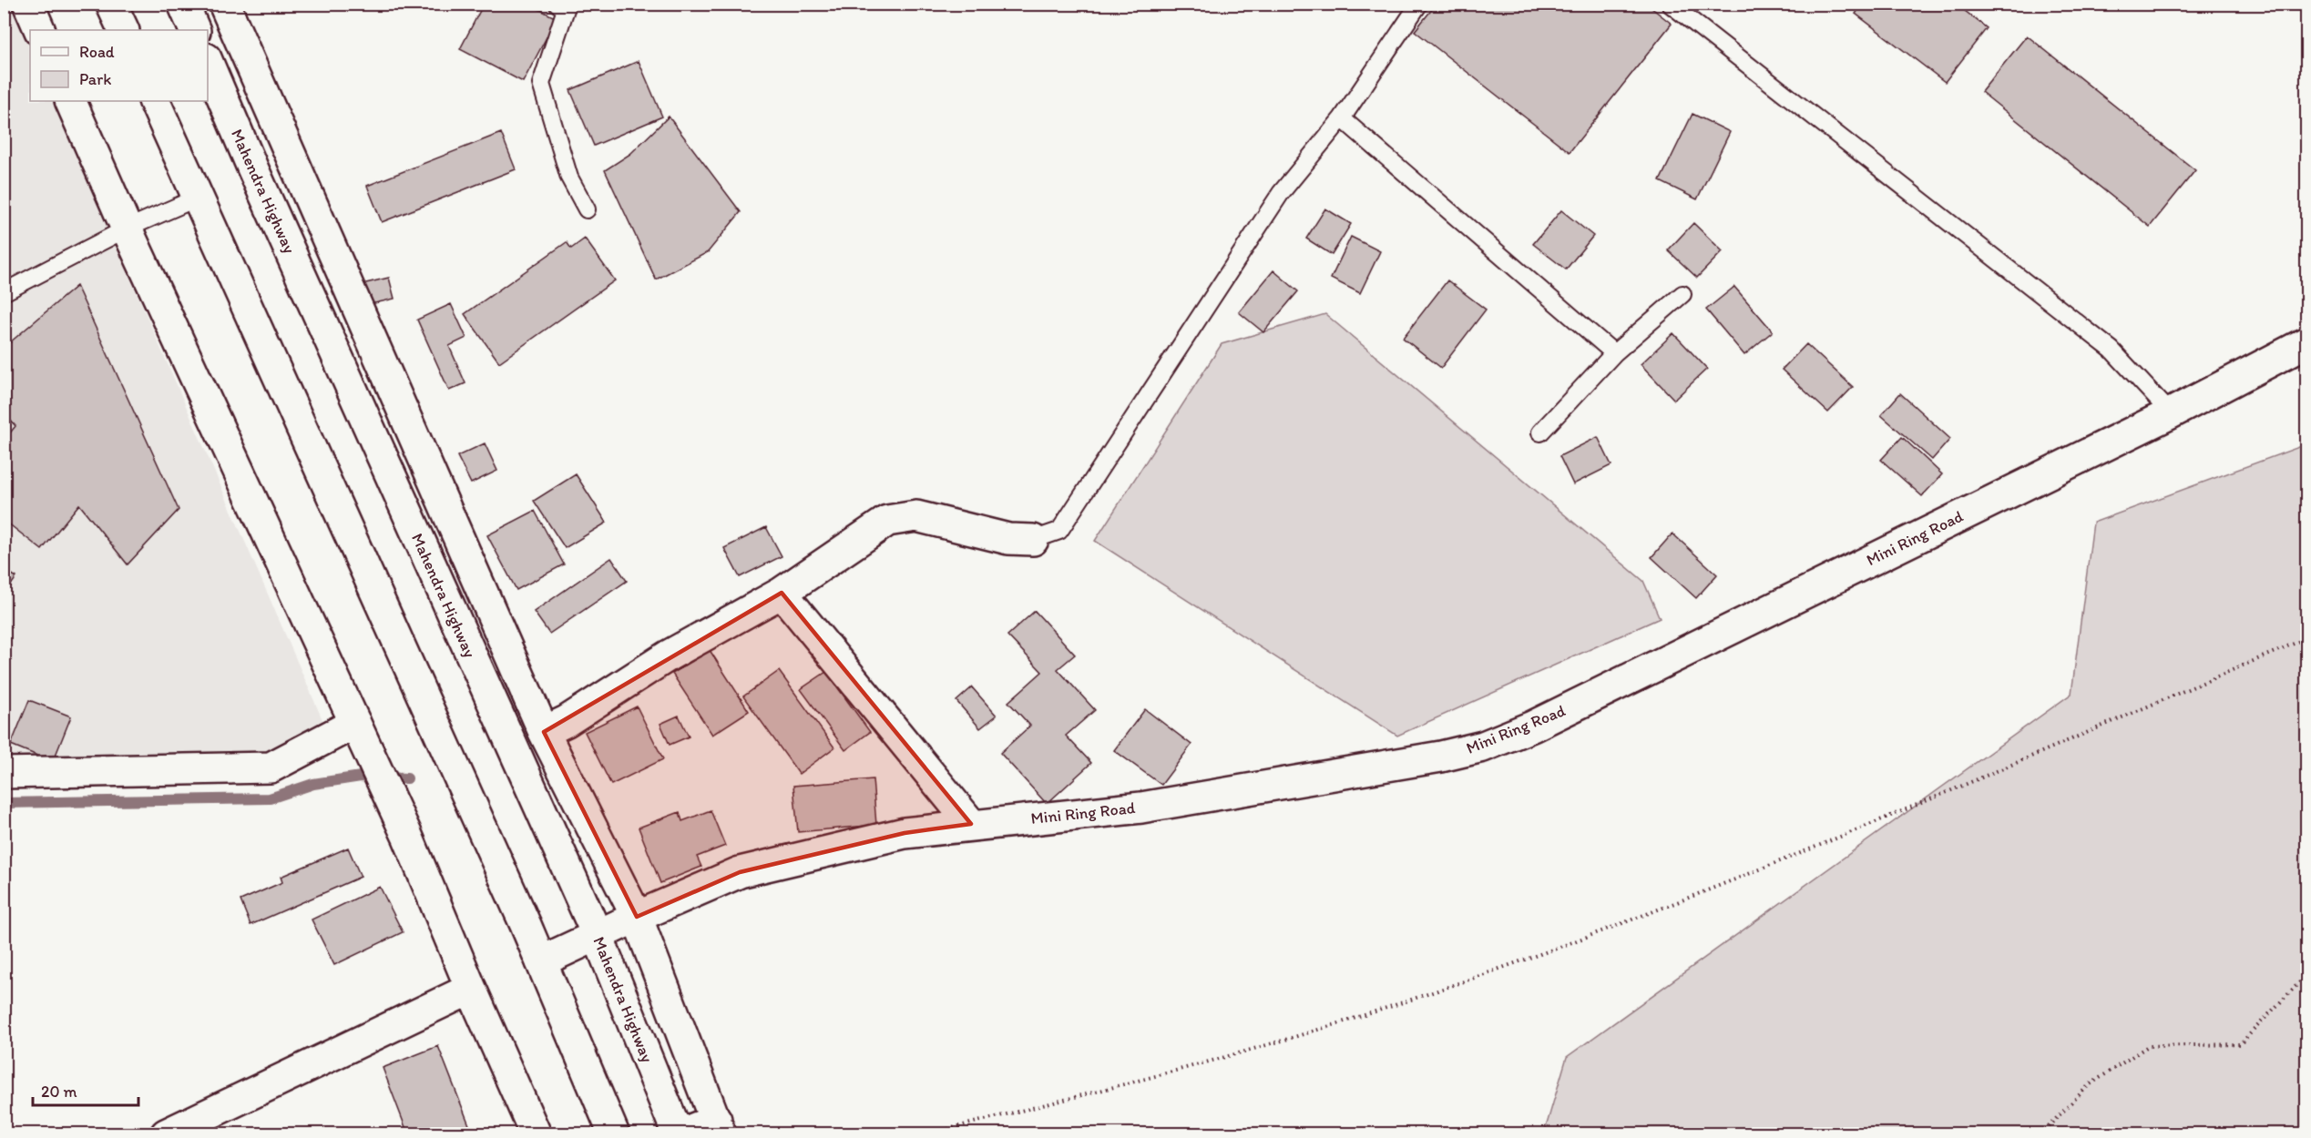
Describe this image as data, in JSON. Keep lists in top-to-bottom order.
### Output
{
  "streets": {
    "main road": ["Mahendra Highway", "Mini Ring Road"]
  },
  "crossings": [
    ["Mahendra Highway", "Mini Ring Road"]
  ],
  "legend": ["Road", "Park"],
  "scale_bar": "20 m"
}
